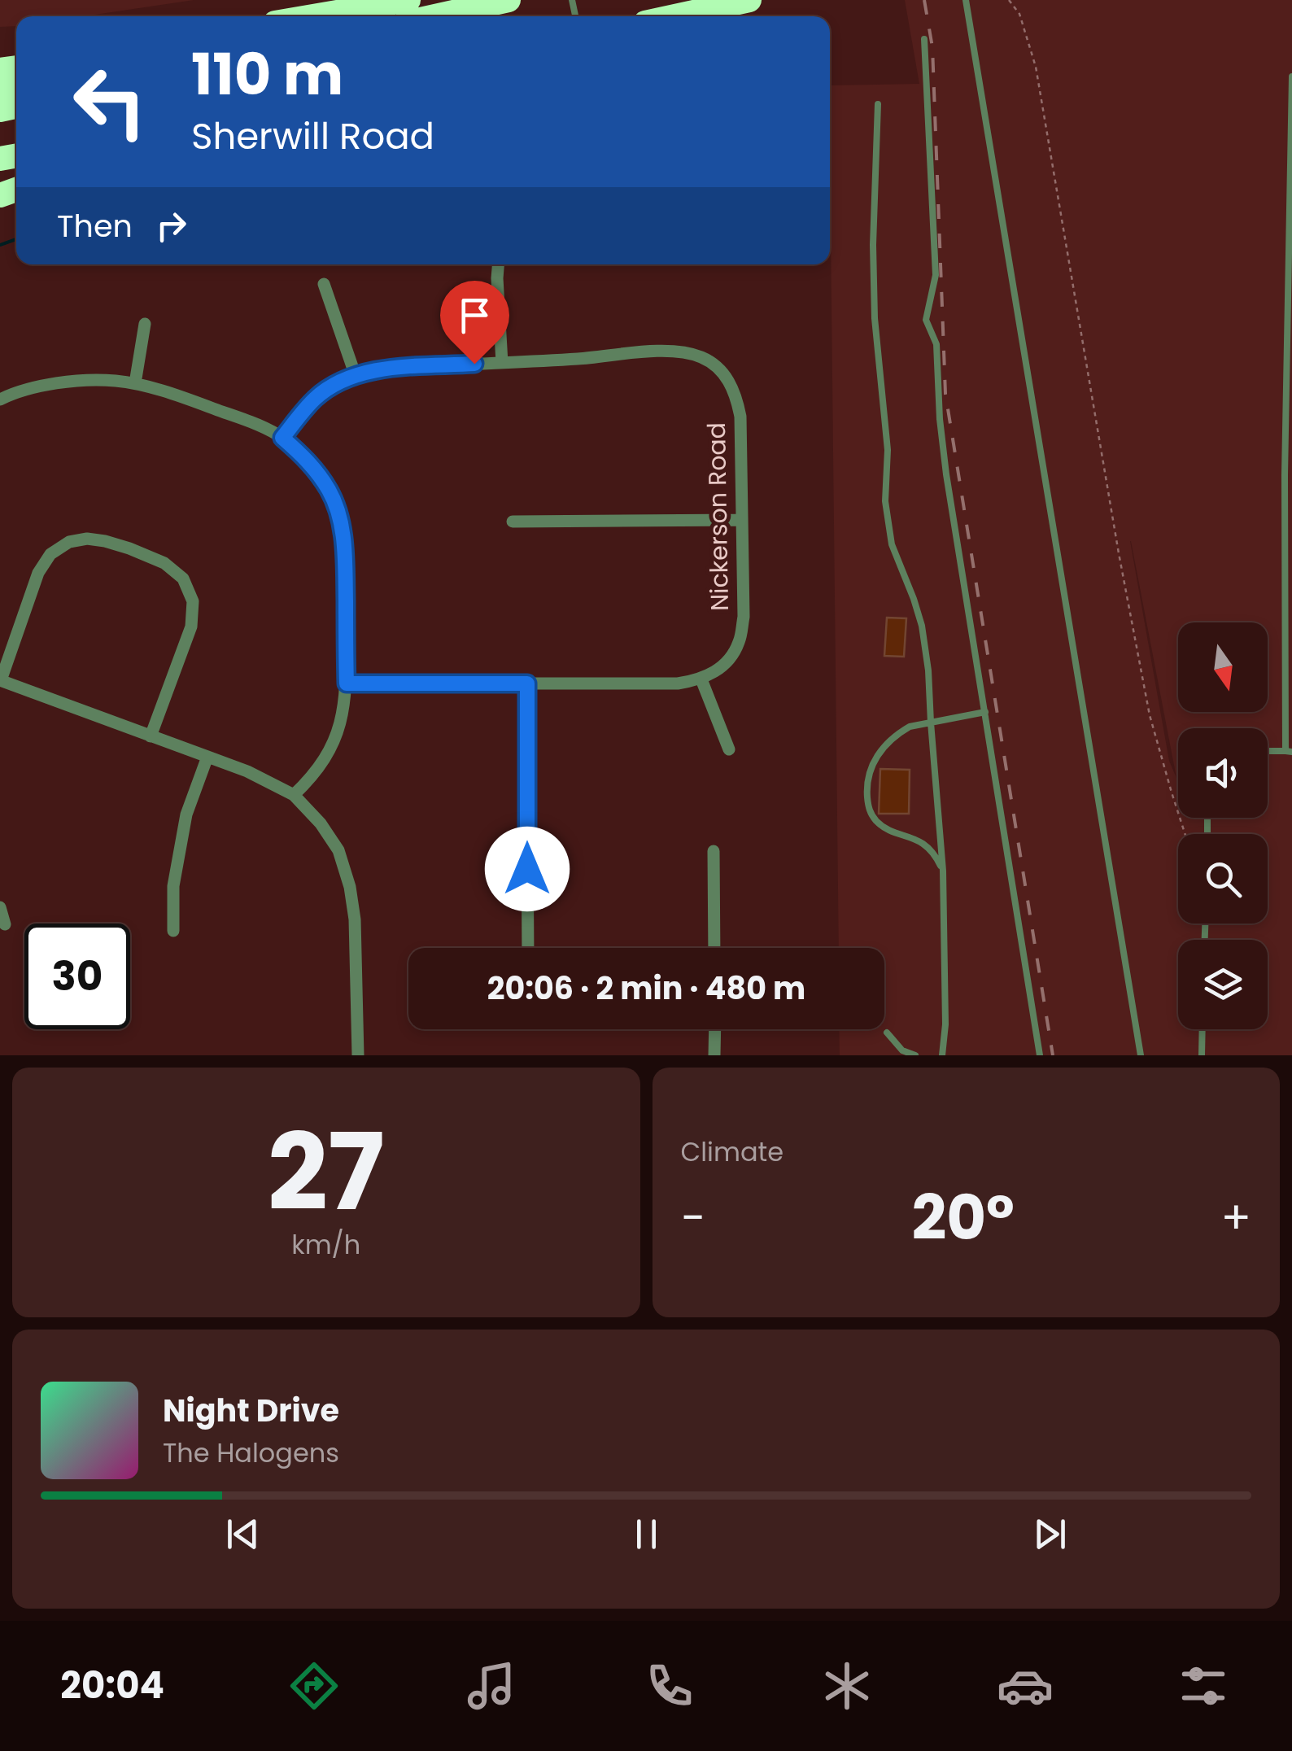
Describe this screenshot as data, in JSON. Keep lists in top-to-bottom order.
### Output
{
  "streets": {
    "street": ["Nickerson Road"]
  },
  "north": "bottom",
  "page": {
    "turn": ["110 m", "Sherwill Road"],
    "then": "Then",
    "limit": "30",
    "trip": "20:06 · 2 min · 480 m",
    "tile": [
      ["27", "km/h"],
      "Climate"
    ],
    "heat": ["−", "20°", "+"],
    "song": ["Night Drive", "The Halogens"],
    "tabs": "20:04"
  }
}
